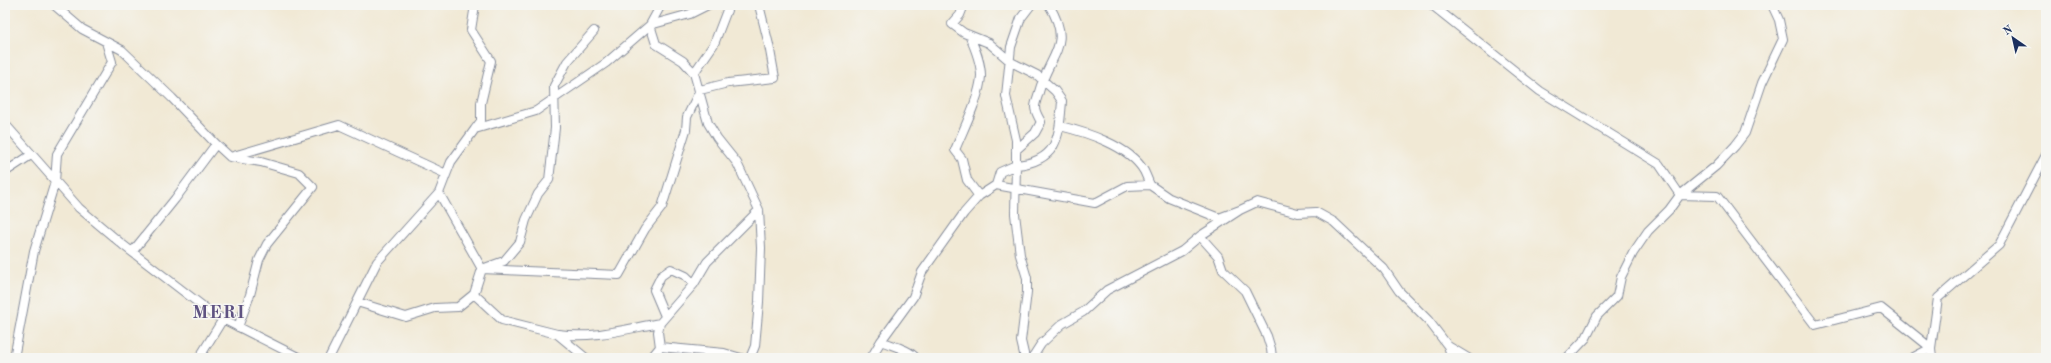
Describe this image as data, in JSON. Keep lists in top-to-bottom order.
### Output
{
  "districts": ["MERI"],
  "north": "top left"
}
